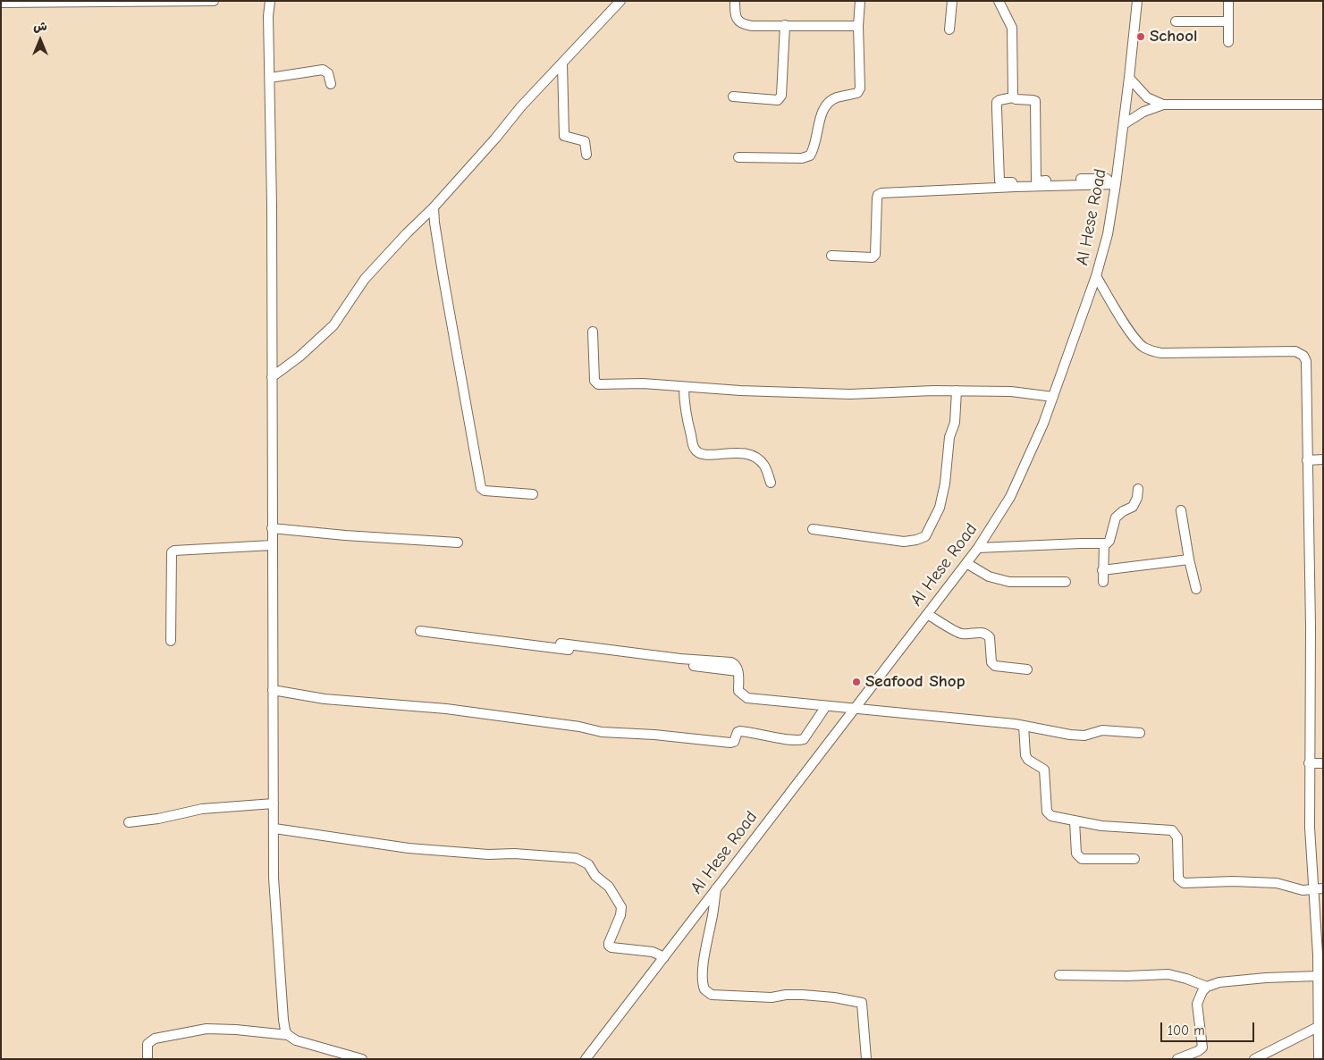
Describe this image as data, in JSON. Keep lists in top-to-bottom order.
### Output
{
  "streets": {
    "street": ["Al Hese Road"]
  },
  "places": ["School", "Seafood Shop"],
  "scale_bar": "100 m",
  "north": "top"
}
